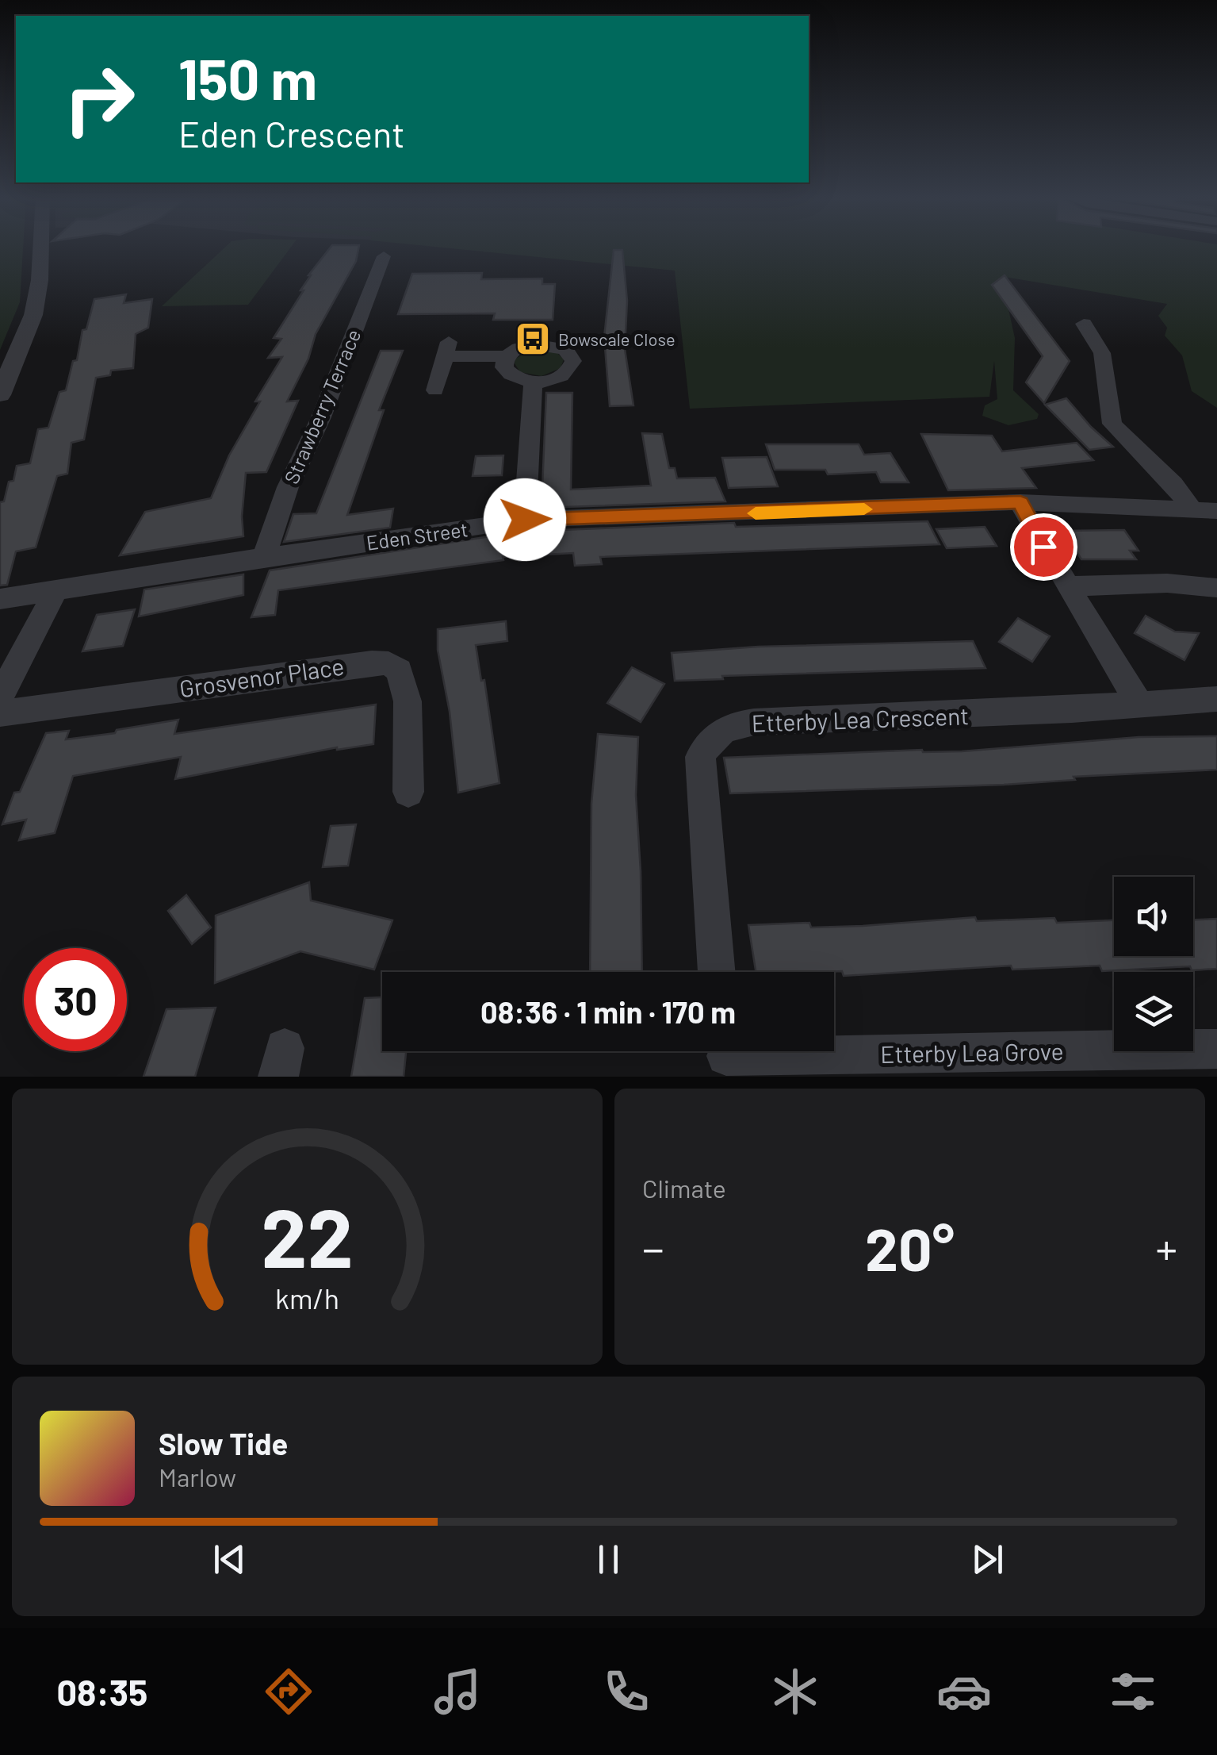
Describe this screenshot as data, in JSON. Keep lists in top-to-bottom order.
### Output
{
  "streets": {
    "street": [
      "Strawberry Terrace",
      "Eden Street",
      "Grosvenor Place",
      "Etterby Lea Crescent",
      "Etterby Lea Grove"
    ]
  },
  "crossings": [
    ["Strawberry Terrace", "Eden Street"]
  ],
  "places": {
    "bus stop": ["Bowscale Close"]
  },
  "page": {
    "turn": ["150 m", "Eden Crescent"],
    "limit": "30",
    "trip": "08:36 · 1 min · 170 m",
    "tile": "Climate",
    "heat": ["−", "20°", "+"],
    "song": ["Slow Tide", "Marlow"],
    "tabs": "08:35",
    "gauge": ["22", "km/h"]
  }
}
